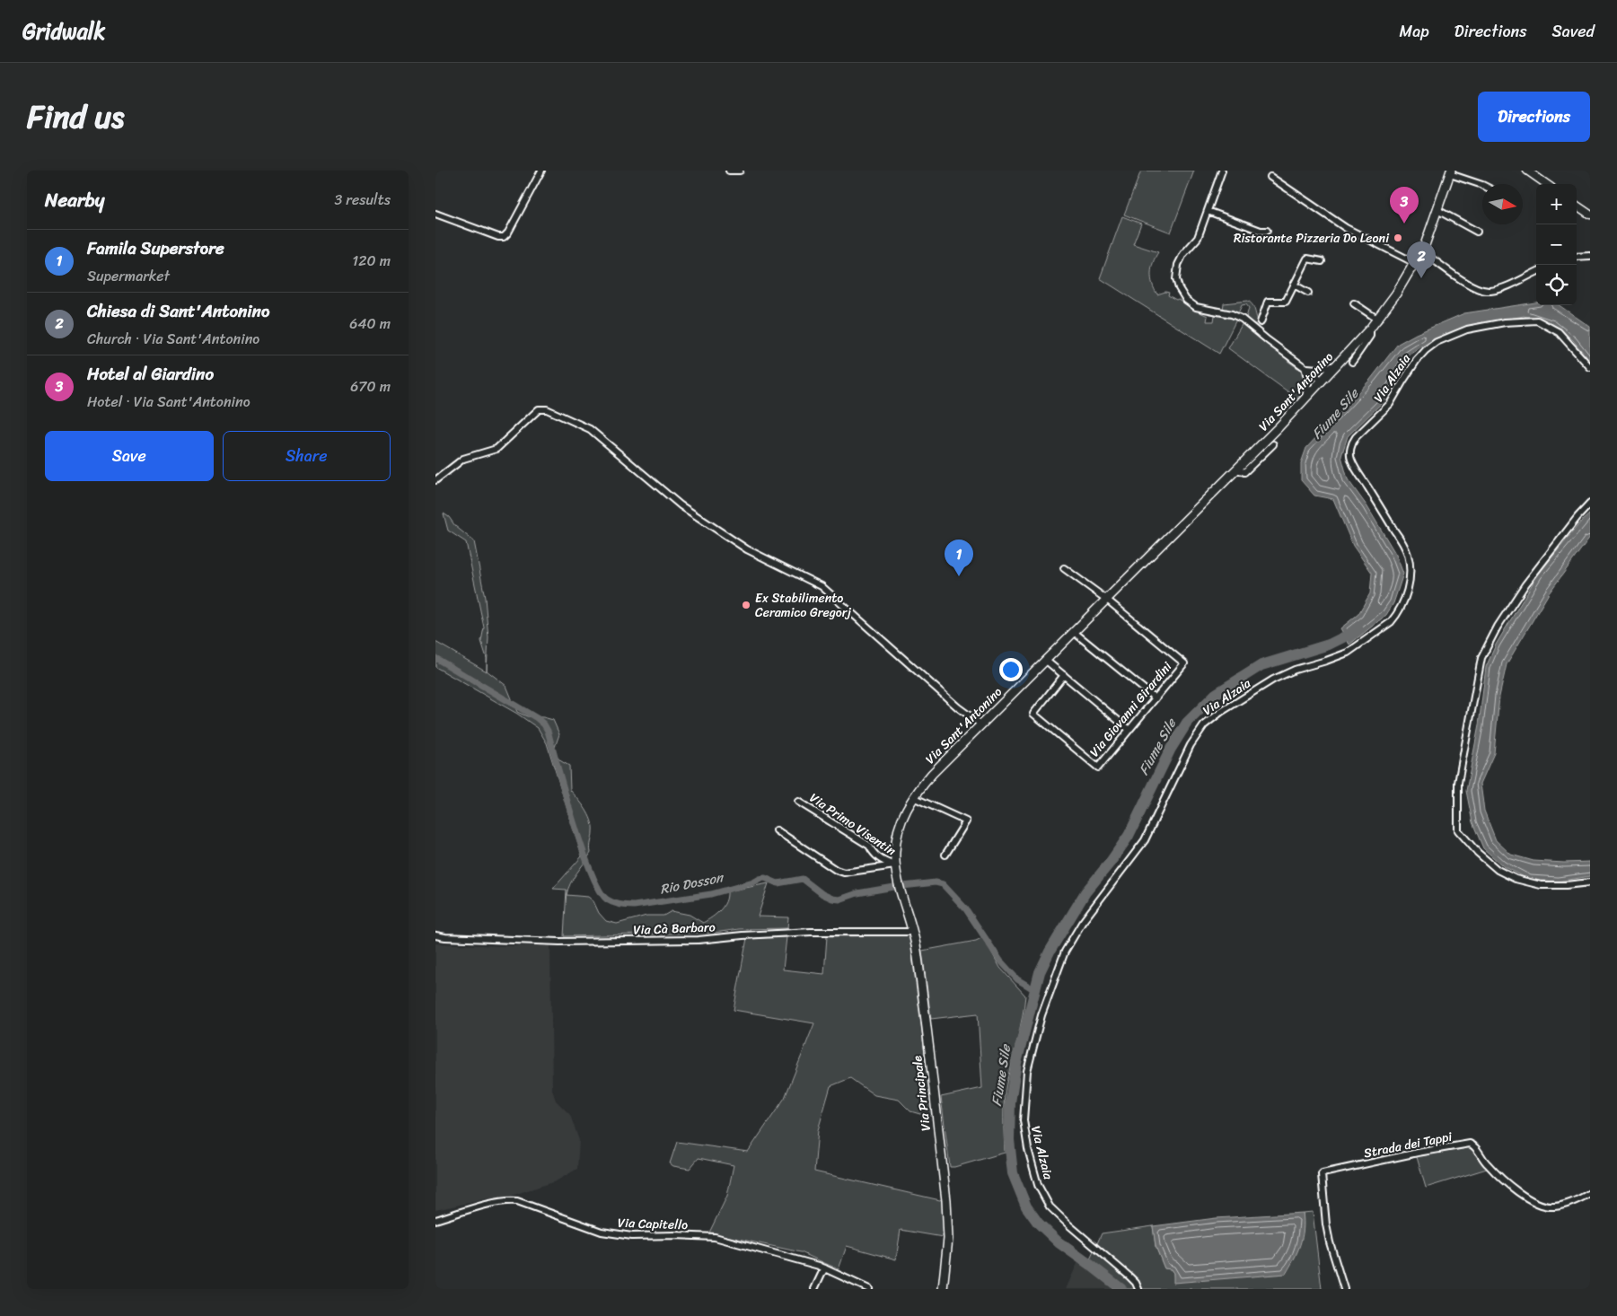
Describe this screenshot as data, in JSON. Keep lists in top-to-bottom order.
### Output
{
  "streets": {
    "main road": ["Via Sant'Antonino", "Via Principale"],
    "street": [
      "Via Alzaia",
      "Via Giovanni Girardini",
      "Via Primo Visentin",
      "Via Cà Barbaro",
      "Strada dei Tappi",
      "Via Capitello"
    ]
  },
  "crossings": [
    ["Via Sant'Antonino", "Via Giovanni Girardini"],
    ["Via Sant'Antonino", "Via Primo Visentin"],
    ["Via Sant'Antonino", "Via Principale"],
    ["Via Cà Barbaro", "Via Principale"]
  ],
  "water": ["Fiume Sile", "Rio Dosson"],
  "places": ["Ristorante Pizzeria Do Leoni", "Ex Stabilimento Ceramico Gregorj"],
  "north": "right",
  "page": {
    "header": "Gridwalk",
    "nav": ["Map", "Directions", "Saved"],
    "title": "Find us",
    "buttons": [
      "Directions",
      ["Save", "Share"]
    ],
    "heading": ["Nearby", "3 results"],
    "map_buttons": ["+", "−"],
    "pins": ["3", "2", "1"],
    "list": [
      {
        "mark": "1",
        "name": "Famila Superstore",
        "note": "Supermarket",
        "value": "120 m"
      },
      {
        "mark": "2",
        "name": "Chiesa di Sant'Antonino",
        "note": "Church · Via Sant'Antonino",
        "value": "640 m"
      },
      {
        "mark": "3",
        "name": "Hotel al Giardino",
        "note": "Hotel · Via Sant'Antonino",
        "value": "670 m"
      }
    ]
  }
}
